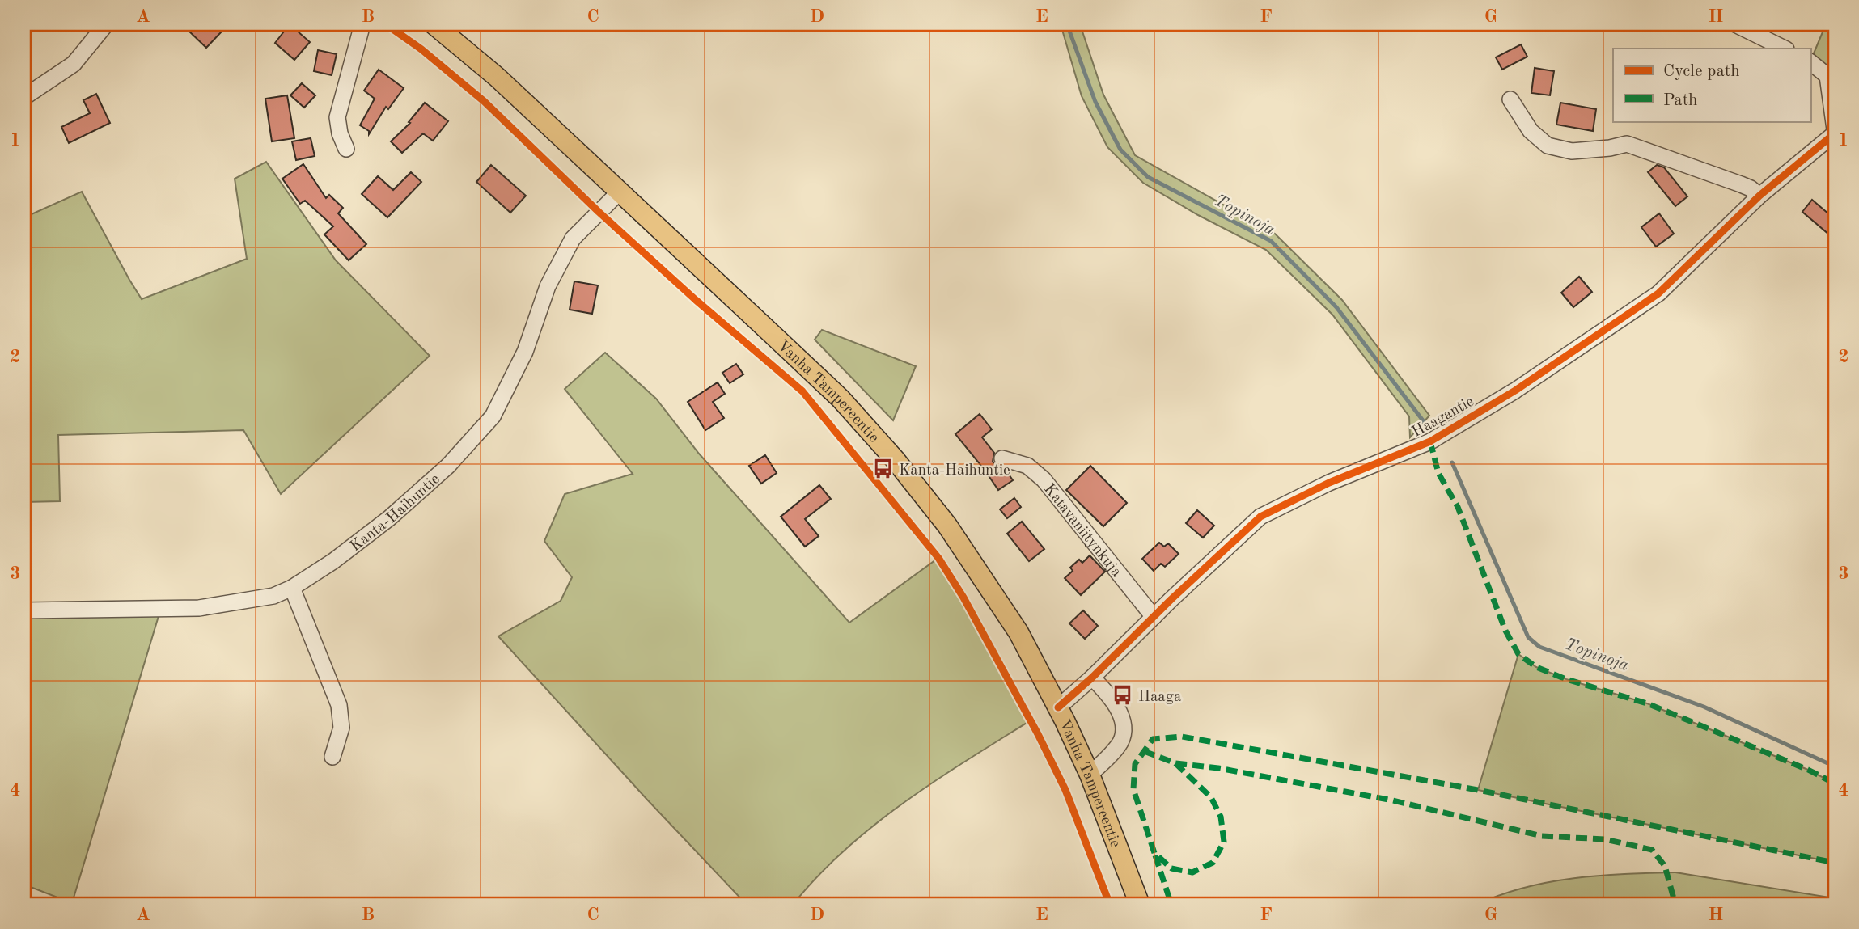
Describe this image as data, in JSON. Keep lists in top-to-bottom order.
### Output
{
  "streets": {
    "main road": ["Vanha Tampereentie"],
    "street": ["Haagantie", "Kanta-Haihuntie", "Katavaniitynkuja"]
  },
  "crossings": [
    ["Vanha Tampereentie", "Haagantie"],
    ["Vanha Tampereentie", "Kanta-Haihuntie"],
    ["Haagantie", "Katavaniitynkuja"]
  ],
  "water": ["Topinoja"],
  "places": {
    "bus stop": ["Kanta-Haihuntie", "Haaga"]
  },
  "legend": ["Cycle path", "Path"],
  "grid": {
    "columns": [
      "A",
      "B",
      "C",
      "D",
      "E",
      "F",
      "G",
      "H"
    ],
    "rows": [
      "1",
      "2",
      "3",
      "4"
    ]
  }
}
